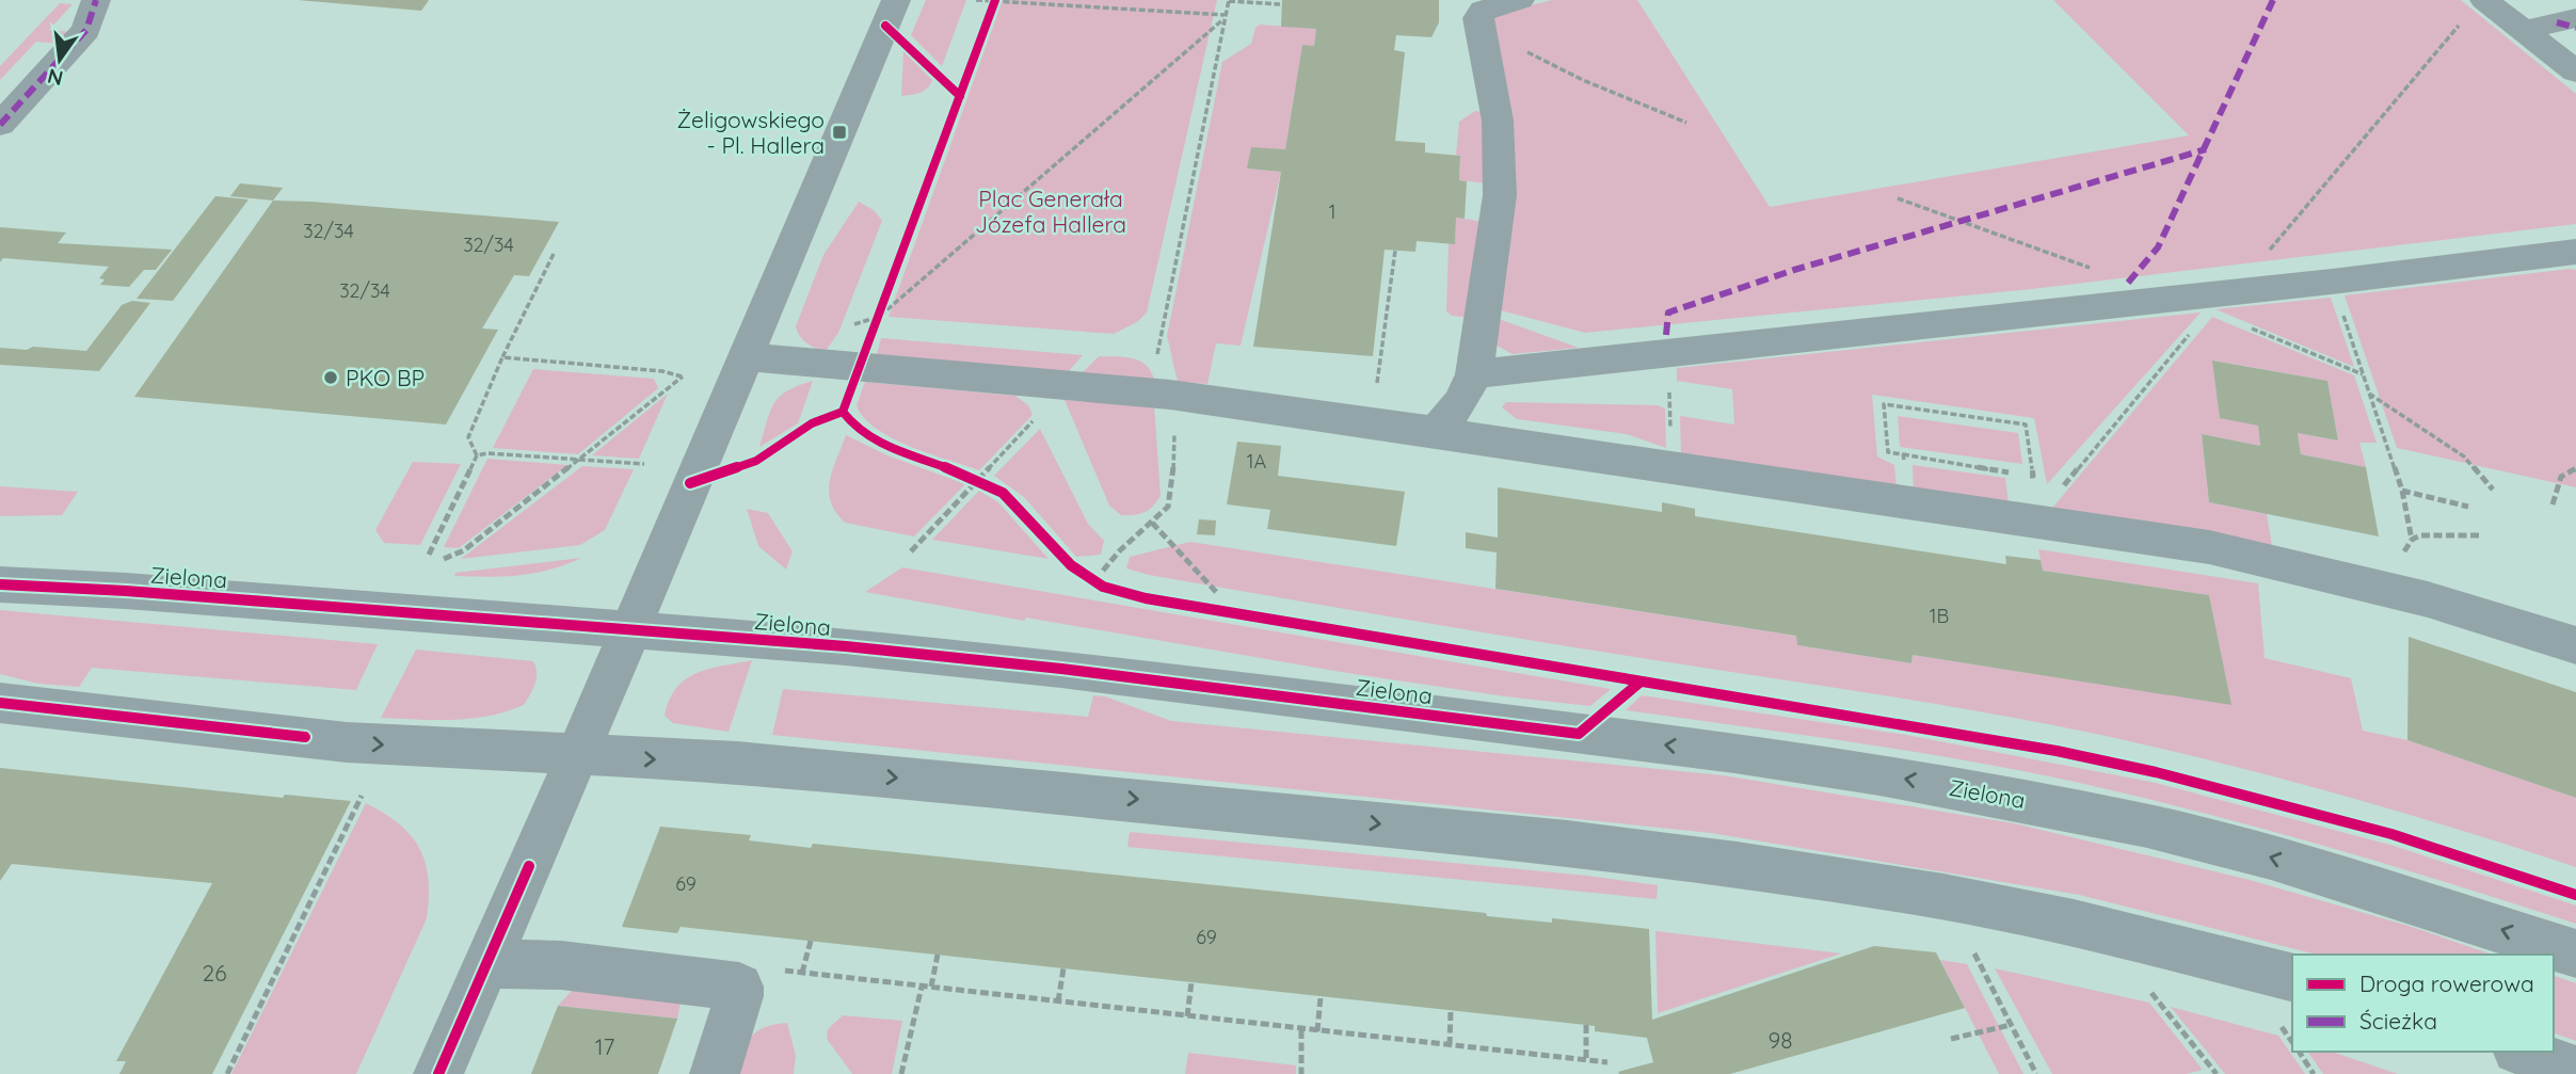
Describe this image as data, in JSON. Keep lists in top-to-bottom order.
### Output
{
  "streets": {
    "street": ["Zielona"]
  },
  "parks": ["Plac Generała Józefa Hallera"],
  "places": {
    "transit": ["Żeligowskiego - Pl. Hallera"],
    "other": ["PKO BP"]
  },
  "house_numbers": [
    "1",
    "32/34",
    "32/34",
    "32/34",
    "1A",
    "1B",
    "69",
    "69",
    "26",
    "98",
    "17"
  ],
  "legend": ["Droga rowerowa", "Ścieżka"],
  "north": "bottom"
}
